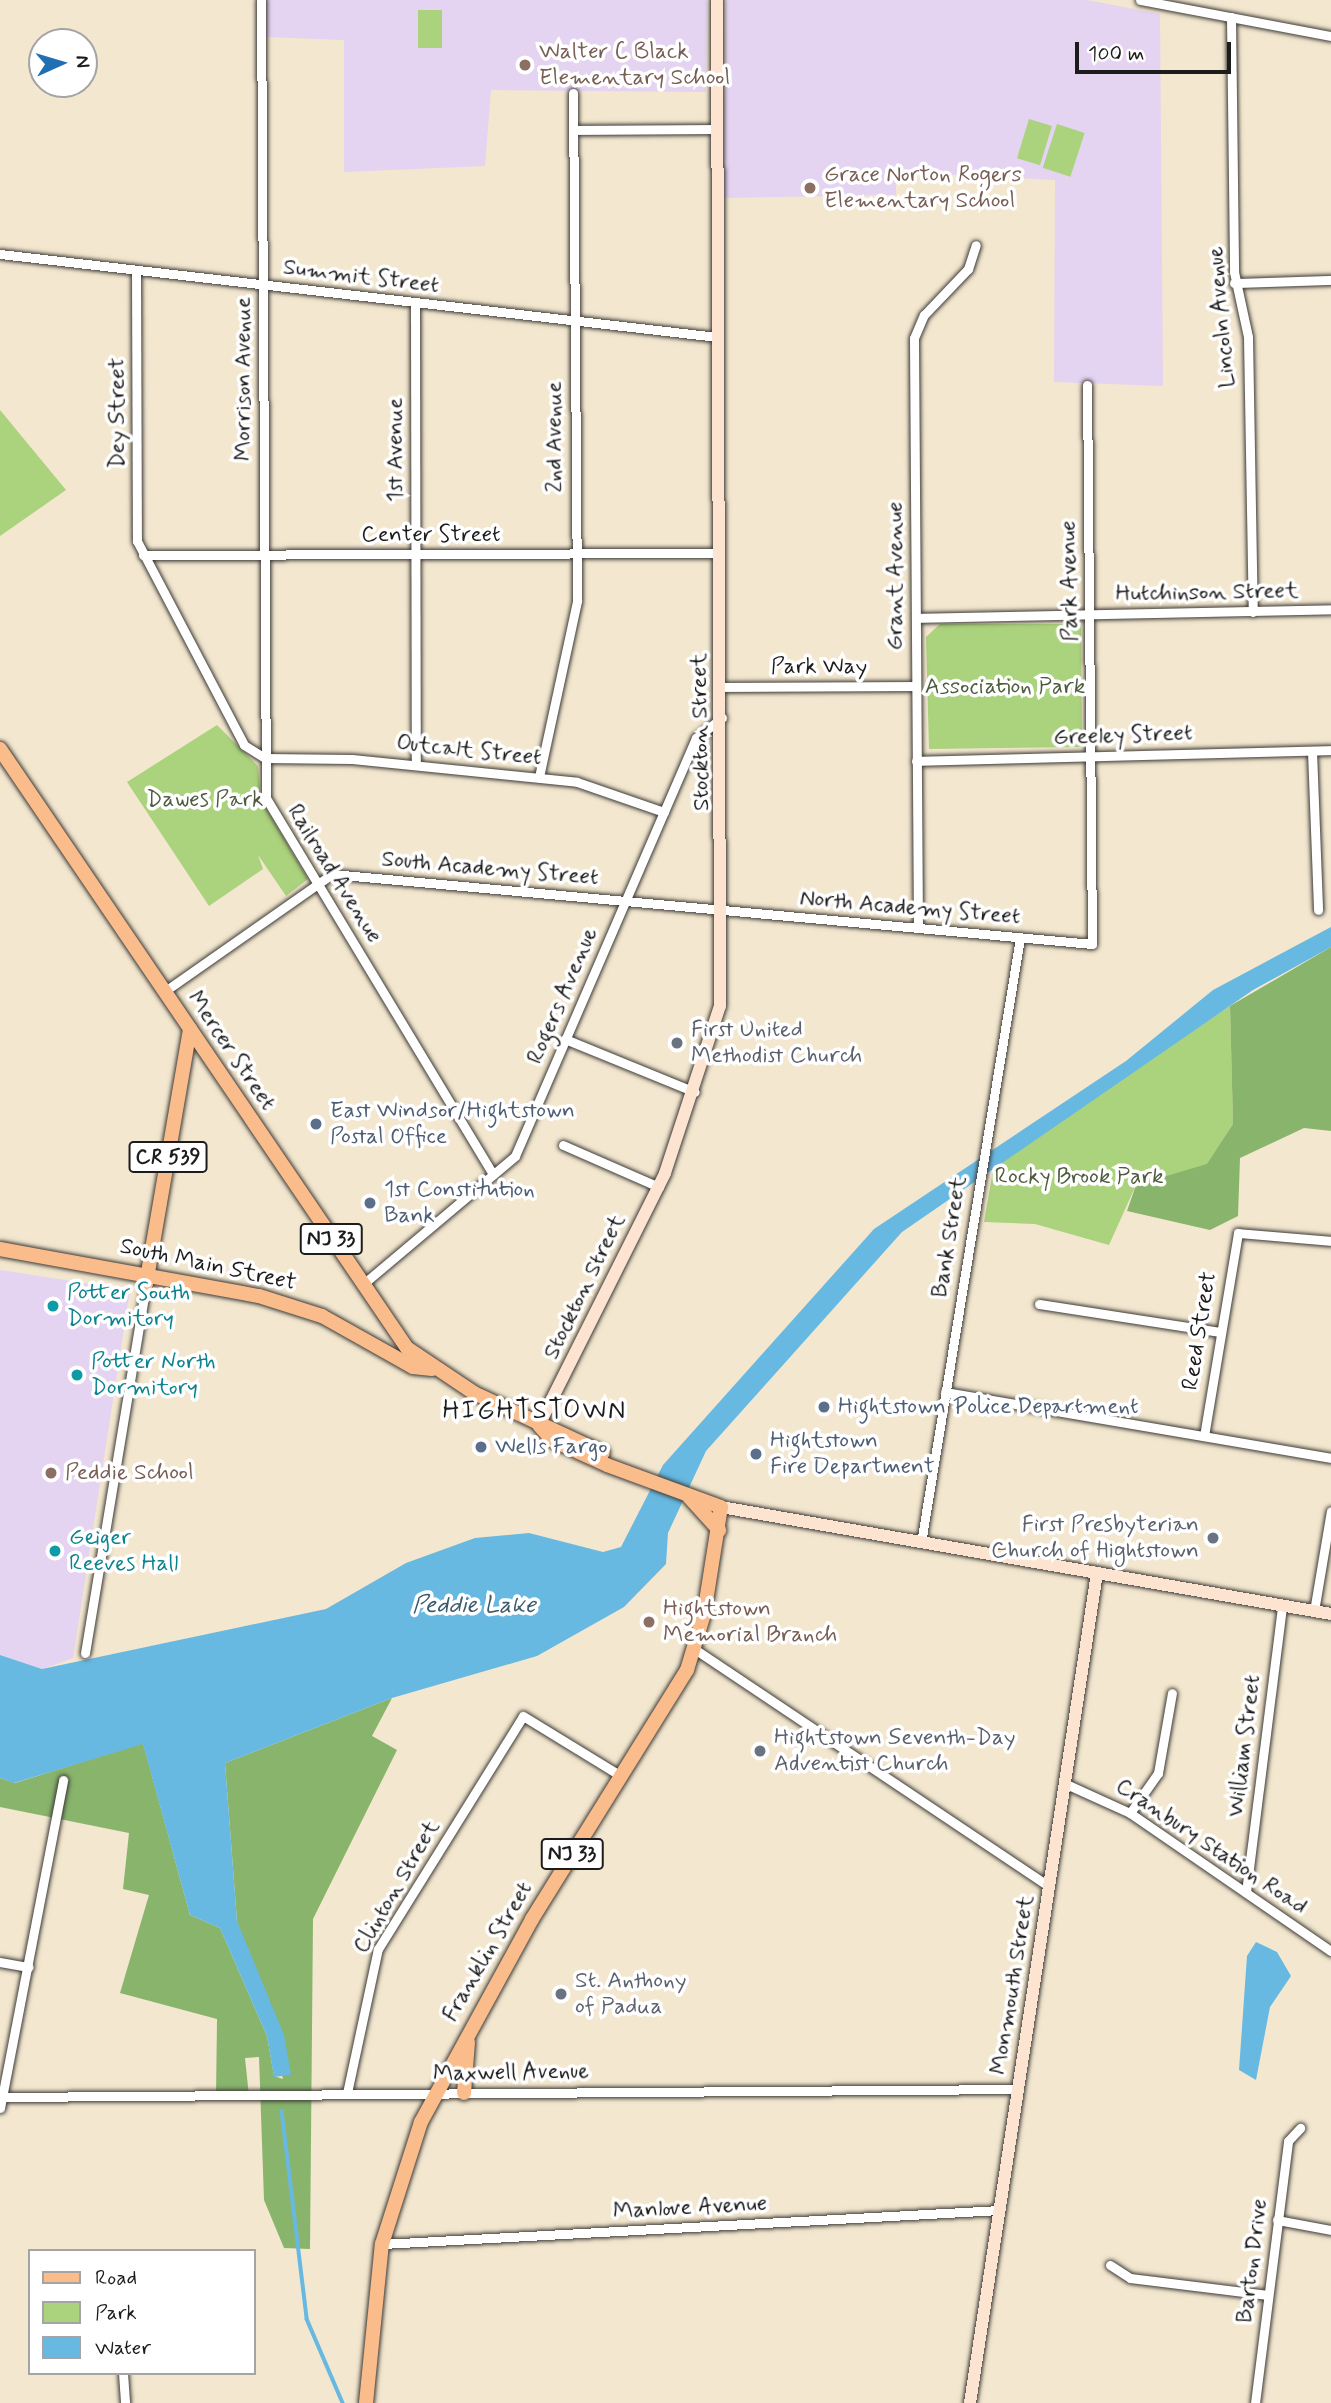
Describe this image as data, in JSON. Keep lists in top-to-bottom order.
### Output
{
  "streets": {
    "main road": [
      "Stockton Street",
      "Mercer Street",
      "CR 539",
      "NJ 33",
      "South Main Street",
      "Franklin Street",
      "Monmouth Street"
    ],
    "street": [
      "Summit Street",
      "Lincoln Avenue",
      "Morrison Avenue",
      "Dey Street",
      "2nd Avenue",
      "1st Avenue",
      "Center Street",
      "Grant Avenue",
      "Park Avenue",
      "Hutchinson Street",
      "Park Way",
      "Greeley Street",
      "Outcalt Street",
      "South Academy Street",
      "Railroad Avenue",
      "North Academy Street",
      "Rogers Avenue",
      "Bank Street",
      "Reed Street",
      "William Street",
      "Cranbury Station Road",
      "Clinton Street",
      "Maxwell Avenue",
      "Manlove Avenue",
      "Barton Drive"
    ]
  },
  "crossings": [
    ["Summit Street", "Morrison Avenue"],
    ["Summit Street", "Dey Street"],
    ["Summit Street", "2nd Avenue"],
    ["Summit Street", "1st Avenue"],
    ["Summit Street", "Stockton Street"],
    ["Lincoln Avenue", "Hutchinson Street"],
    ["Morrison Avenue", "Center Street"],
    ["Morrison Avenue", "Outcalt Street"],
    ["Morrison Avenue", "Railroad Avenue"],
    ["Dey Street", "Center Street"],
    ["2nd Avenue", "Center Street"],
    ["2nd Avenue", "Outcalt Street"],
    ["1st Avenue", "Center Street"],
    ["1st Avenue", "Outcalt Street"],
    ["Center Street", "Stockton Street"],
    ["Grant Avenue", "Hutchinson Street"],
    ["Grant Avenue", "Park Way"],
    ["Grant Avenue", "Greeley Street"],
    ["Grant Avenue", "North Academy Street"],
    ["Park Avenue", "Hutchinson Street"],
    ["Park Avenue", "Greeley Street"],
    ["Park Avenue", "North Academy Street"],
    ["Park Way", "Stockton Street"],
    ["Stockton Street", "South Academy Street"],
    ["Stockton Street", "North Academy Street"],
    ["Stockton Street", "Rogers Avenue"],
    ["Stockton Street", "NJ 33"],
    ["Outcalt Street", "Railroad Avenue"],
    ["Outcalt Street", "Rogers Avenue"],
    ["South Academy Street", "Railroad Avenue"],
    ["South Academy Street", "North Academy Street"],
    ["South Academy Street", "Rogers Avenue"],
    ["South Academy Street", "Mercer Street"],
    ["Railroad Avenue", "Rogers Avenue"],
    ["North Academy Street", "Bank Street"],
    ["Rogers Avenue", "Mercer Street"],
    ["Mercer Street", "CR 539"],
    ["Mercer Street", "NJ 33"],
    ["Mercer Street", "South Main Street"],
    ["CR 539", "South Main Street"],
    ["NJ 33", "South Main Street"],
    ["NJ 33", "Franklin Street"],
    ["William Street", "Cranbury Station Road"],
    ["Cranbury Station Road", "Monmouth Street"],
    ["Clinton Street", "Franklin Street"],
    ["Clinton Street", "Maxwell Avenue"],
    ["Franklin Street", "Maxwell Avenue"],
    ["Franklin Street", "Manlove Avenue"],
    ["Monmouth Street", "Maxwell Avenue"],
    ["Monmouth Street", "Manlove Avenue"]
  ],
  "districts": ["HIGHTSTOWN"],
  "water": ["Peddie Lake"],
  "parks": ["Association Park", "Dawes Park", "Rocky Brook Park"],
  "places": [
    "Walter C Black Elementary School",
    "Grace Norton Rogers Elementary School",
    "First United Methodist Church",
    "East Windsor/Hightstown Postal Office",
    "1st Constitution Bank",
    "Potter South Dormitory",
    "Potter North Dormitory",
    "Hightstown Police Department",
    "Wells Fargo",
    "Hightstown Fire Department",
    "Peddie School",
    "First Presbyterian Church of Hightstown",
    "Geiger Reeves Hall",
    "Hightstown Memorial Branch",
    "Hightstown Seventh-Day Adventist Church",
    "St. Anthony of Padua"
  ],
  "legend": ["Road", "Park", "Water"],
  "scale_bar": "100 m",
  "north": "right"
}
